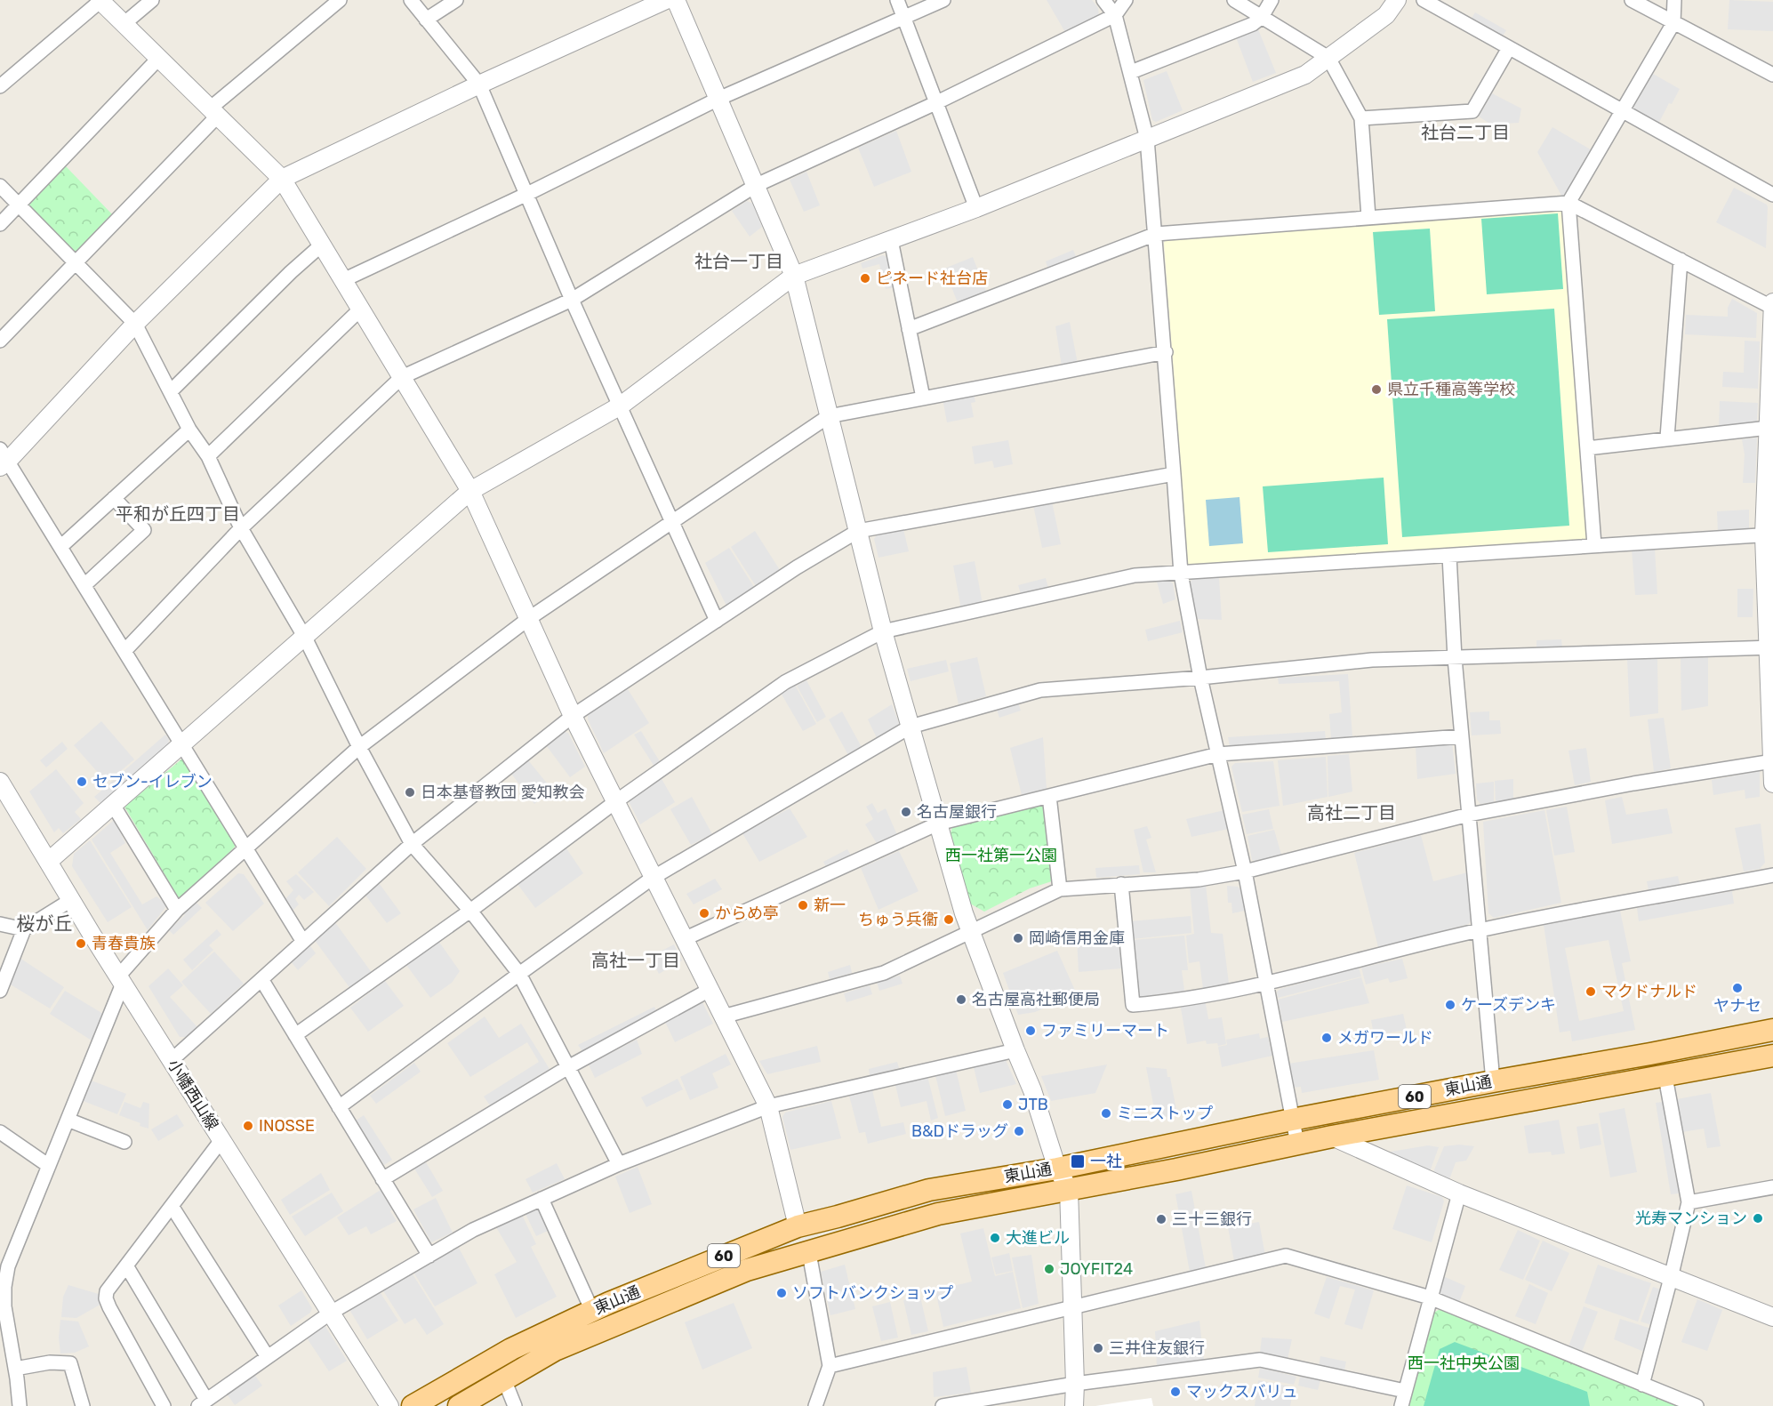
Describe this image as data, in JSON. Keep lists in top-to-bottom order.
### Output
{
  "streets": {
    "main road": ["東山通", "60"],
    "street": ["小幡西山線"]
  },
  "districts": [
    "社台二丁目",
    "社台一丁目",
    "平和が丘四丁目",
    "高社二丁目",
    "桜が丘",
    "高社一丁目"
  ],
  "parks": ["西一社第一公園", "西一社中央公園"],
  "places": {
    "other": [
      "ピネード社台店",
      "県立千種高等学校",
      "セブン-イレブン",
      "日本基督教団 愛知教会",
      "名古屋銀行",
      "新一",
      "からめ亭",
      "ちゅう兵衞",
      "岡崎信用金庫",
      "青春貴族",
      "ヤナセ",
      "マクドナルド",
      "名古屋高社郵便局",
      "ケーズデンキ",
      "ファミリーマート",
      "メガワールド",
      "JTB",
      "ミニストップ",
      "INOSSE",
      "B&Dドラッグ",
      "光寿マンション",
      "三十三銀行",
      "大進ビル",
      "JOYFIT24",
      "ソフトバンクショップ",
      "三井住友銀行",
      "マックスバリュ"
    ],
    "transit": ["一社"]
  }
}
